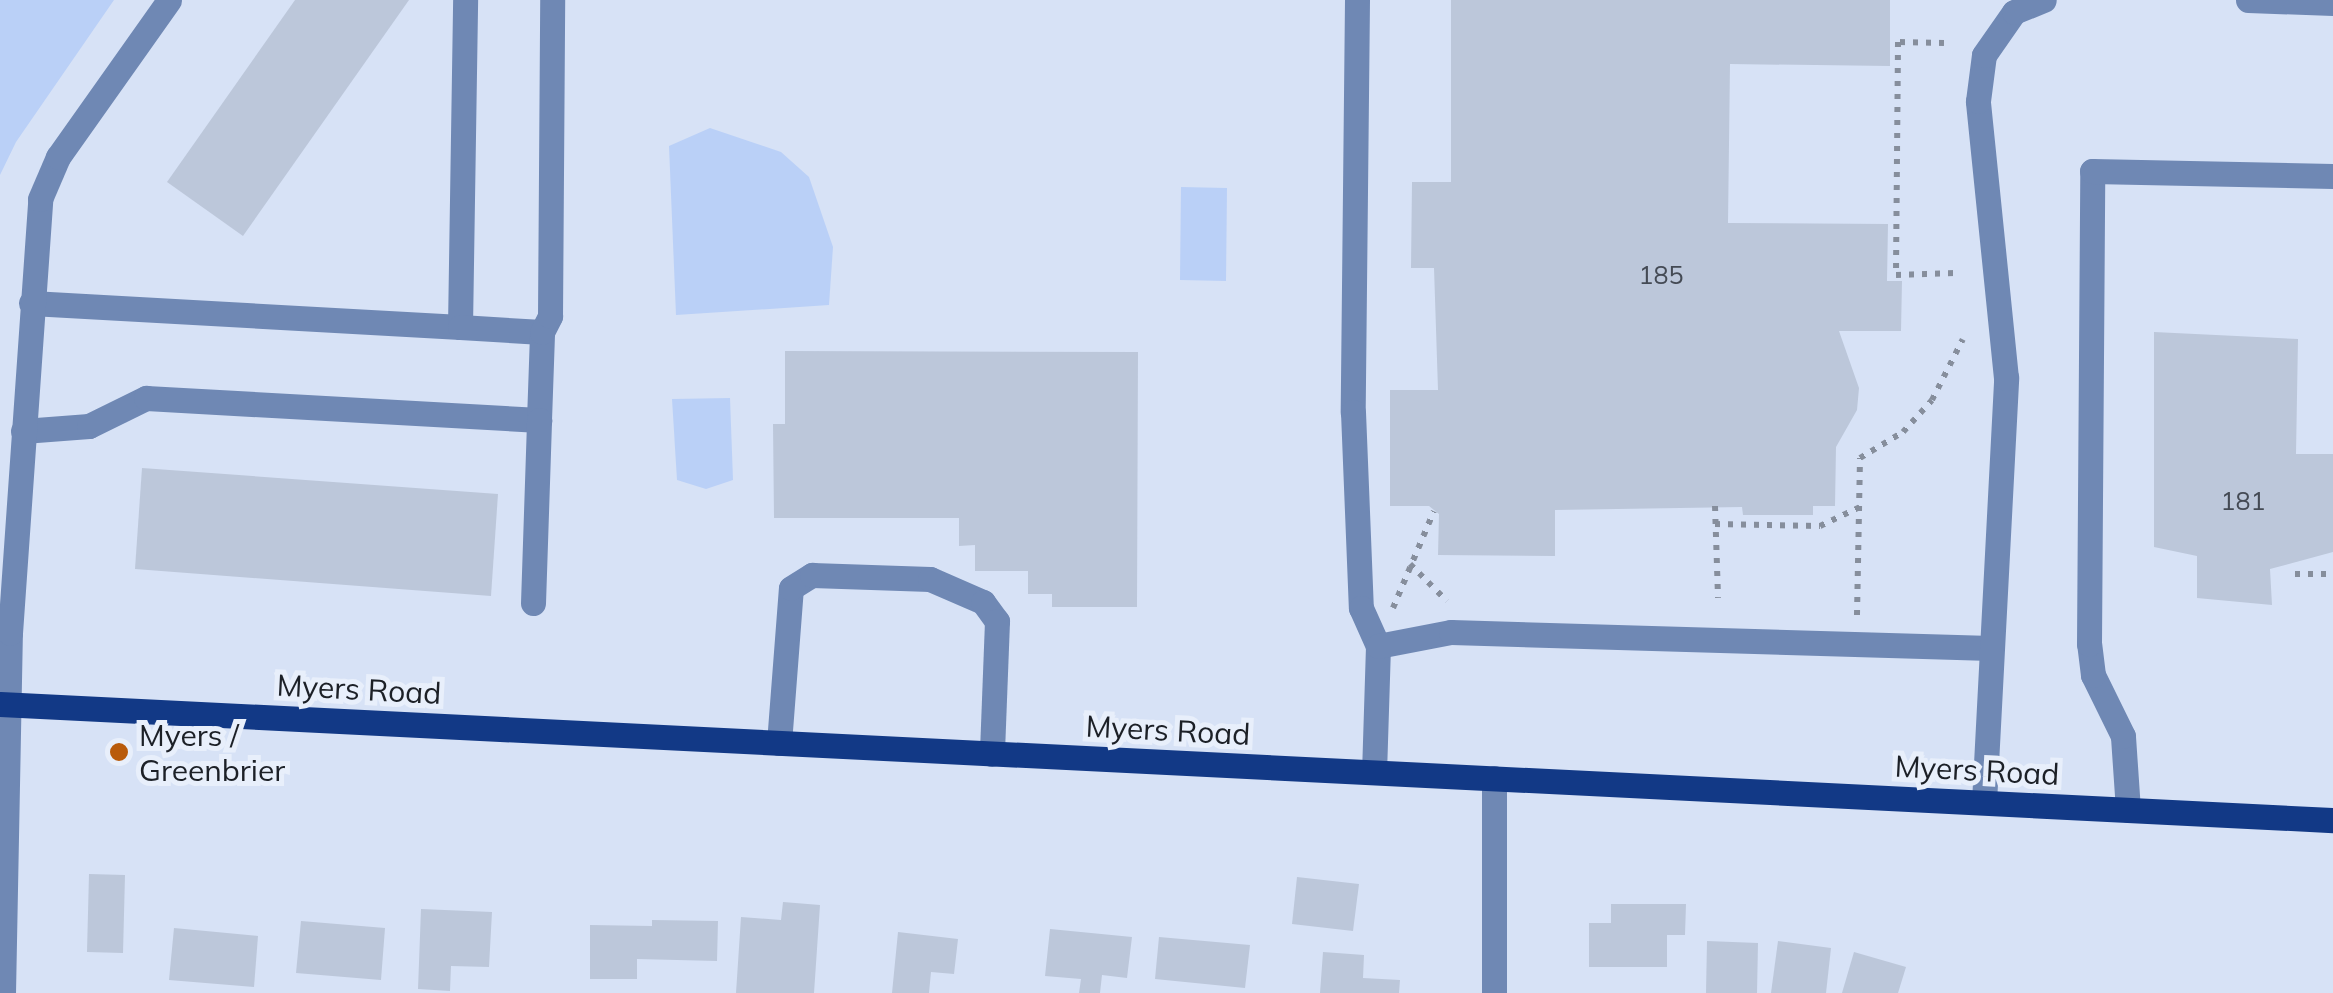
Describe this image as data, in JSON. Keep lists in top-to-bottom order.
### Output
{
  "streets": {
    "main road": ["Myers Road"]
  },
  "places": ["Myers / Greenbrier"],
  "house_numbers": ["185", "181"]
}
